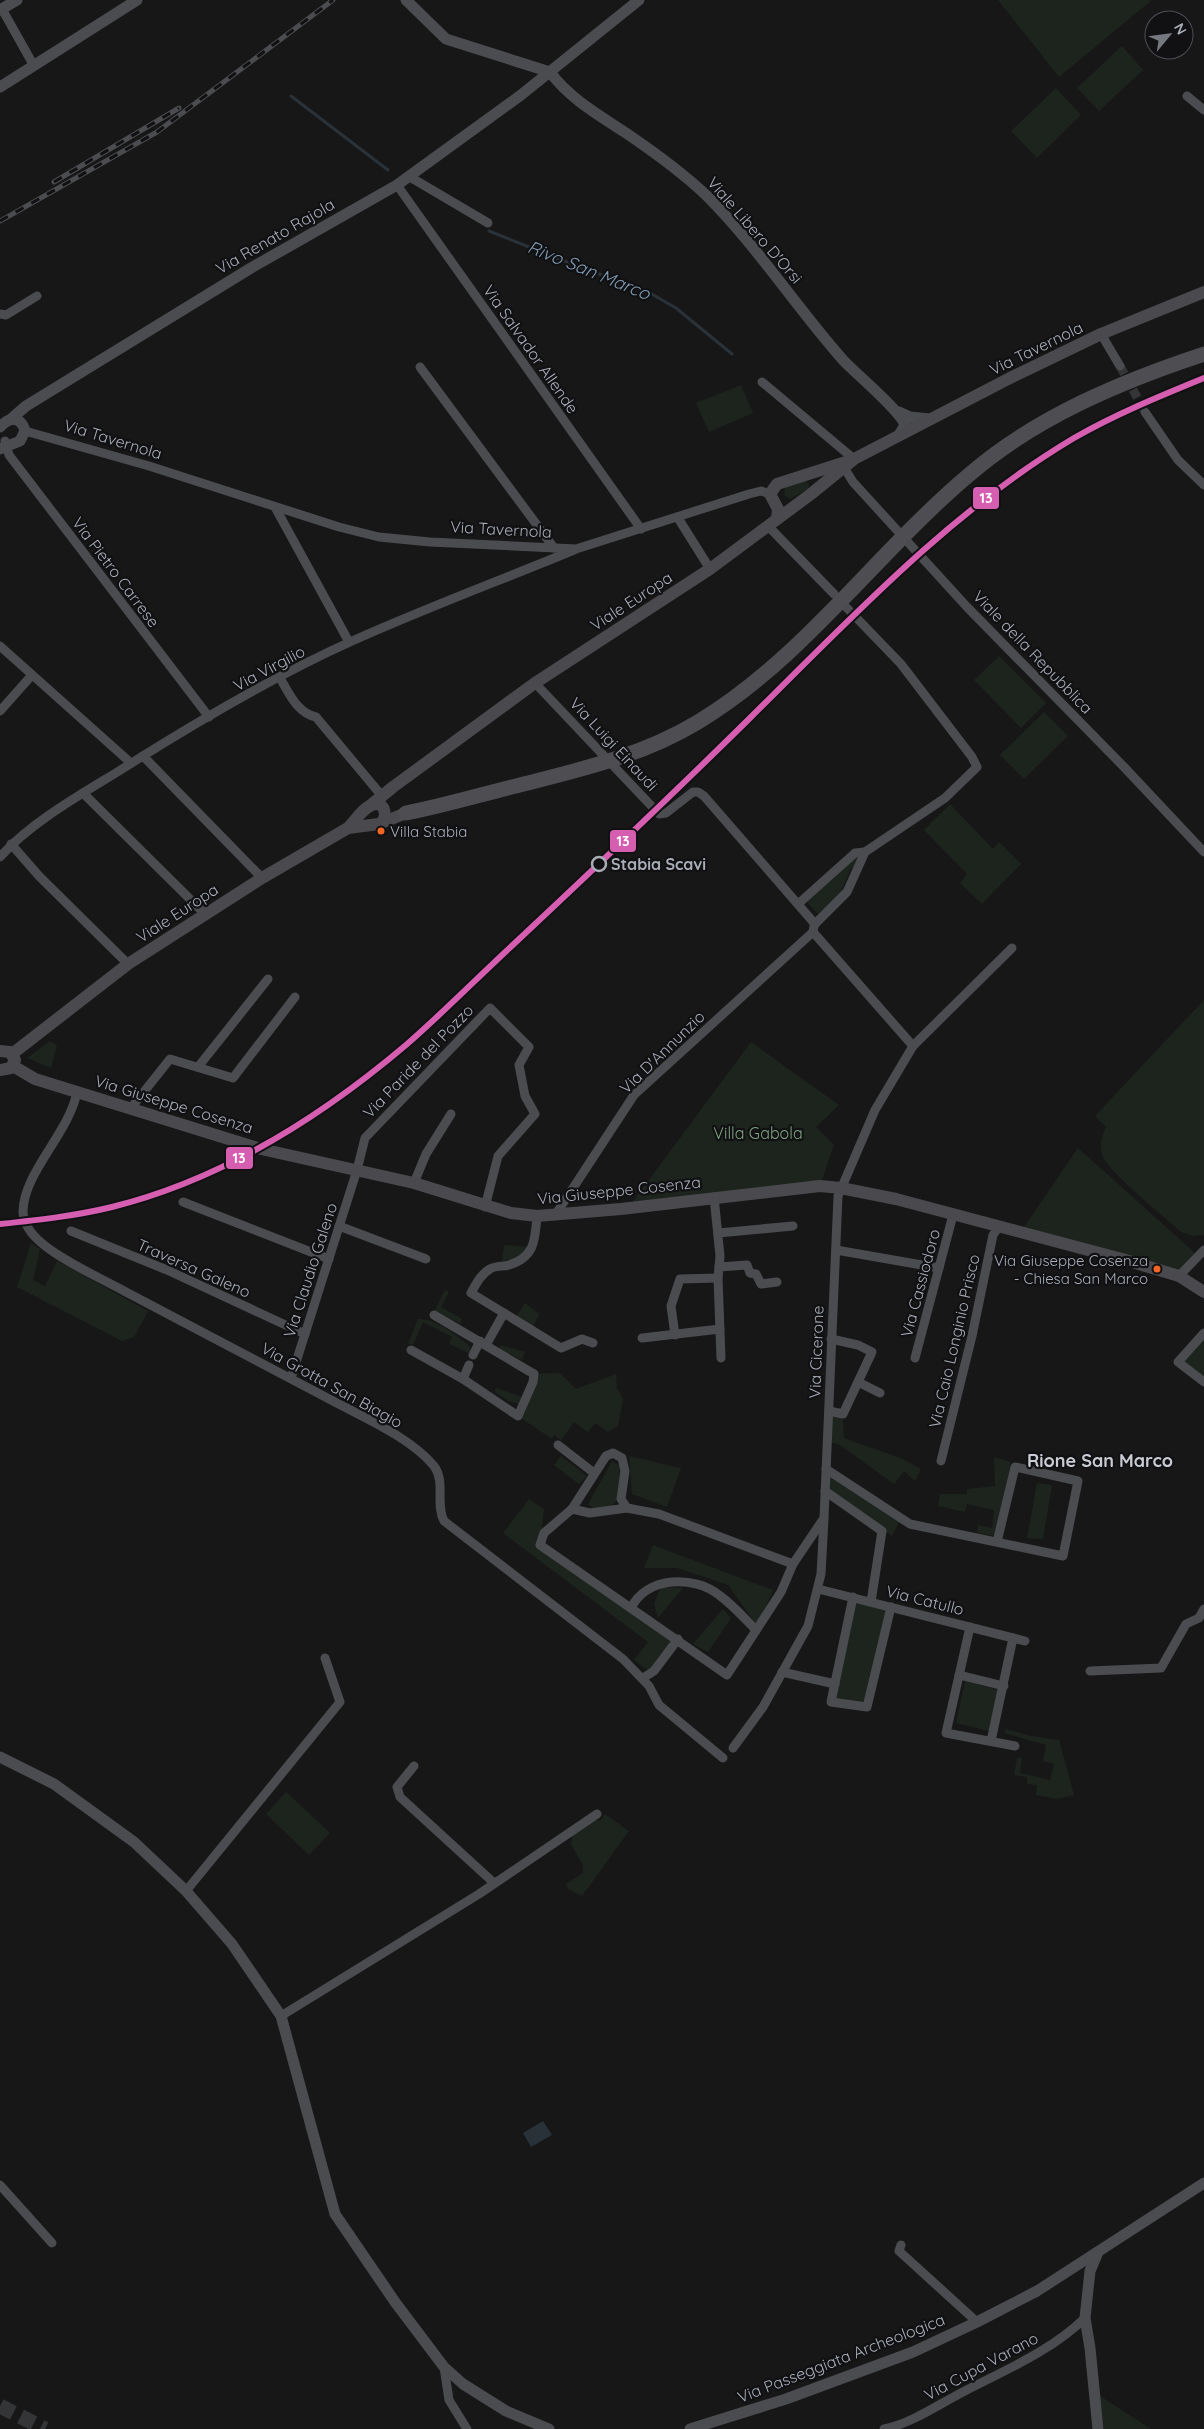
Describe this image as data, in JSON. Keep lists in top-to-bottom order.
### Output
{
  "streets": {
    "main road": ["Via Tavernola", "Viale Europa", "Via Giuseppe Cosenza"],
    "street": [
      "Viale Libero D'Orsi",
      "Via Renato Rajola",
      "Via Salvador Allende",
      "Via Pietro Carrese",
      "Viale della Repubblica",
      "Via Virgilio",
      "Via Luigi Einaudi",
      "Via D'Annunzio",
      "Via Paride del Pozzo",
      "Traversa Galeno",
      "Via Claudio Galeno",
      "Via Cassiodoro",
      "Via Caio Longinio Prisco",
      "Via Cicerone",
      "Via Grotta San Biagio",
      "Via Catullo",
      "Via Passeggiata Archeologica",
      "Via Cupa Varano"
    ]
  },
  "crossings": [
    ["Viale Libero D'Orsi", "Via Renato Rajola"],
    ["Via Renato Rajola", "Via Tavernola"],
    ["Via Renato Rajola", "Via Salvador Allende"],
    ["Via Renato Rajola", "Via Pietro Carrese"],
    ["Via Tavernola", "Via Salvador Allende"],
    ["Via Tavernola", "Via Pietro Carrese"],
    ["Via Tavernola", "Viale Europa"],
    ["Via Tavernola", "Via Virgilio"],
    ["Via Pietro Carrese", "Via Virgilio"],
    ["Viale Europa", "Viale della Repubblica"],
    ["Viale Europa", "Via Luigi Einaudi"],
    ["Viale Europa", "Via Giuseppe Cosenza"],
    ["Via D'Annunzio", "Via Giuseppe Cosenza"],
    ["Via Paride del Pozzo", "Via Giuseppe Cosenza"],
    ["Via Paride del Pozzo", "Via Claudio Galeno"],
    ["Via Giuseppe Cosenza", "Via Claudio Galeno"],
    ["Via Giuseppe Cosenza", "Via Cassiodoro"],
    ["Via Giuseppe Cosenza", "Via Caio Longinio Prisco"],
    ["Via Giuseppe Cosenza", "Via Cicerone"],
    ["Via Giuseppe Cosenza", "Via Grotta San Biagio"],
    ["Traversa Galeno", "Via Claudio Galeno"],
    ["Via Claudio Galeno", "Via Grotta San Biagio"],
    ["Via Cicerone", "Via Catullo"]
  ],
  "districts": ["Rione San Marco"],
  "water": ["Rivo San Marco"],
  "parks": ["Villa Gabola"],
  "places": ["Villa Stabia", "Stabia Scavi", "Via Giuseppe Cosenza - Chiesa San Marco"],
  "lines": ["transit line 13"],
  "north": "top right"
}
